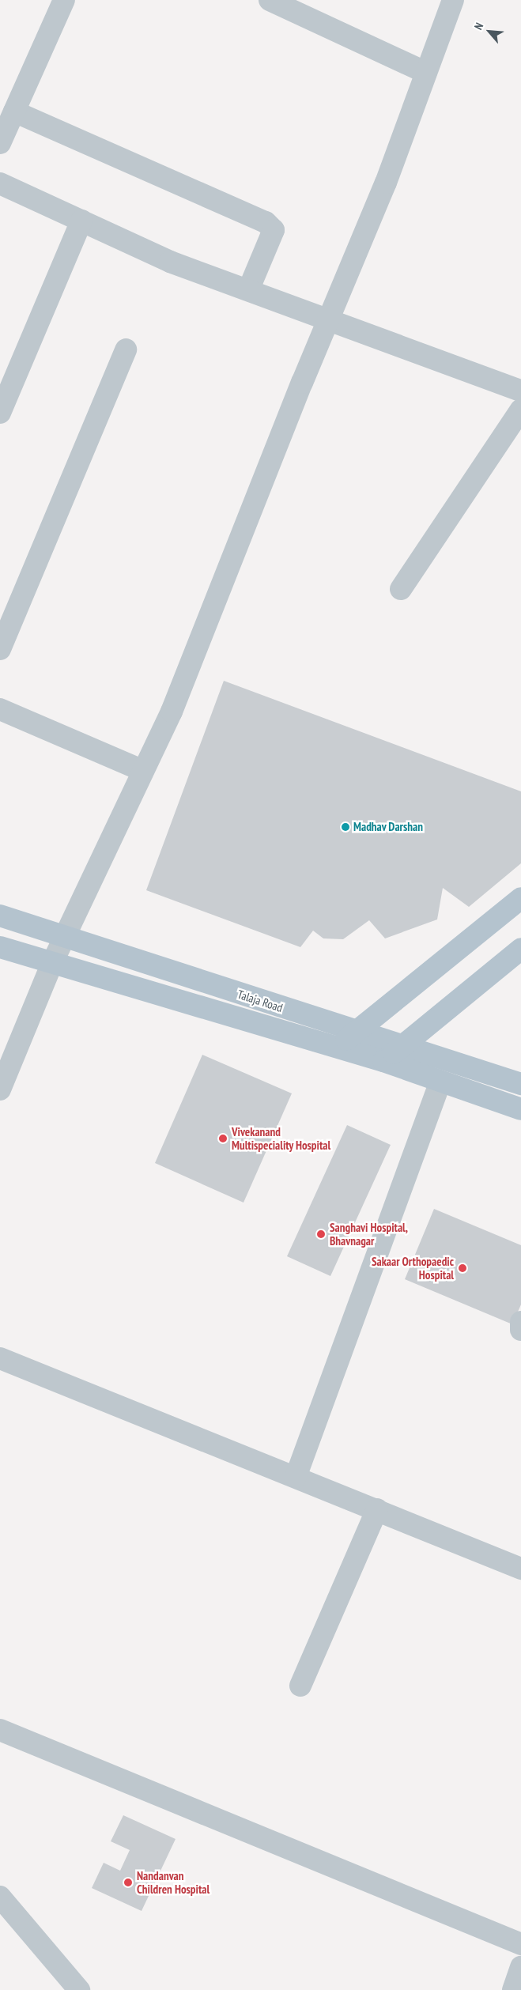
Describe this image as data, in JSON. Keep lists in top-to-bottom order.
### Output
{
  "streets": {
    "main road": ["Talaja Road"]
  },
  "places": [
    "Madhav Darshan",
    "Vivekanand Multispeciality Hospital",
    "Sanghavi Hospital, Bhavnagar",
    "Sakaar Orthopaedic Hospital",
    "Nandanvan Children Hospital"
  ],
  "north": "top left"
}
